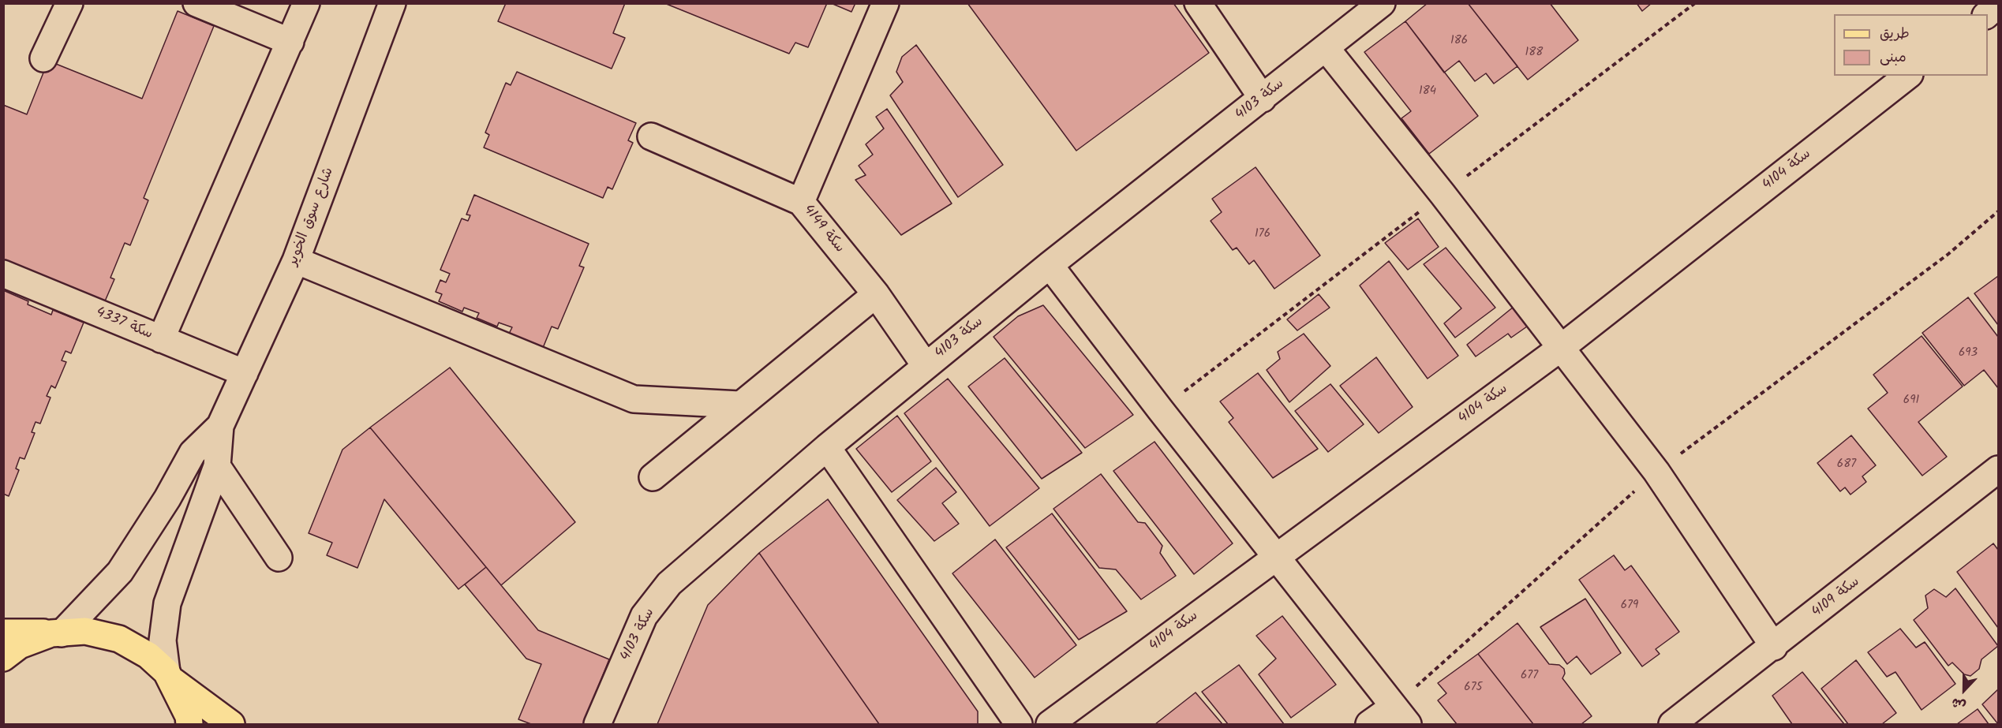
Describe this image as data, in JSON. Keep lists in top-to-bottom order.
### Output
{
  "streets": {
    "street": [
      "سكة 4103",
      "سكة 4104",
      "شارع سوق الخوير",
      "سكة 4149",
      "سكة 4337",
      "سكة 4109"
    ]
  },
  "crossings": [
    ["سكة 4103", "سكة 4149"],
    ["شارع سوق الخوير", "سكة 4337"]
  ],
  "house_numbers": [
    "186",
    "188",
    "184",
    "176",
    "693",
    "691",
    "687",
    "679",
    "677",
    "675"
  ],
  "legend": ["طريق", "مبنى"],
  "north": "bottom"
}
